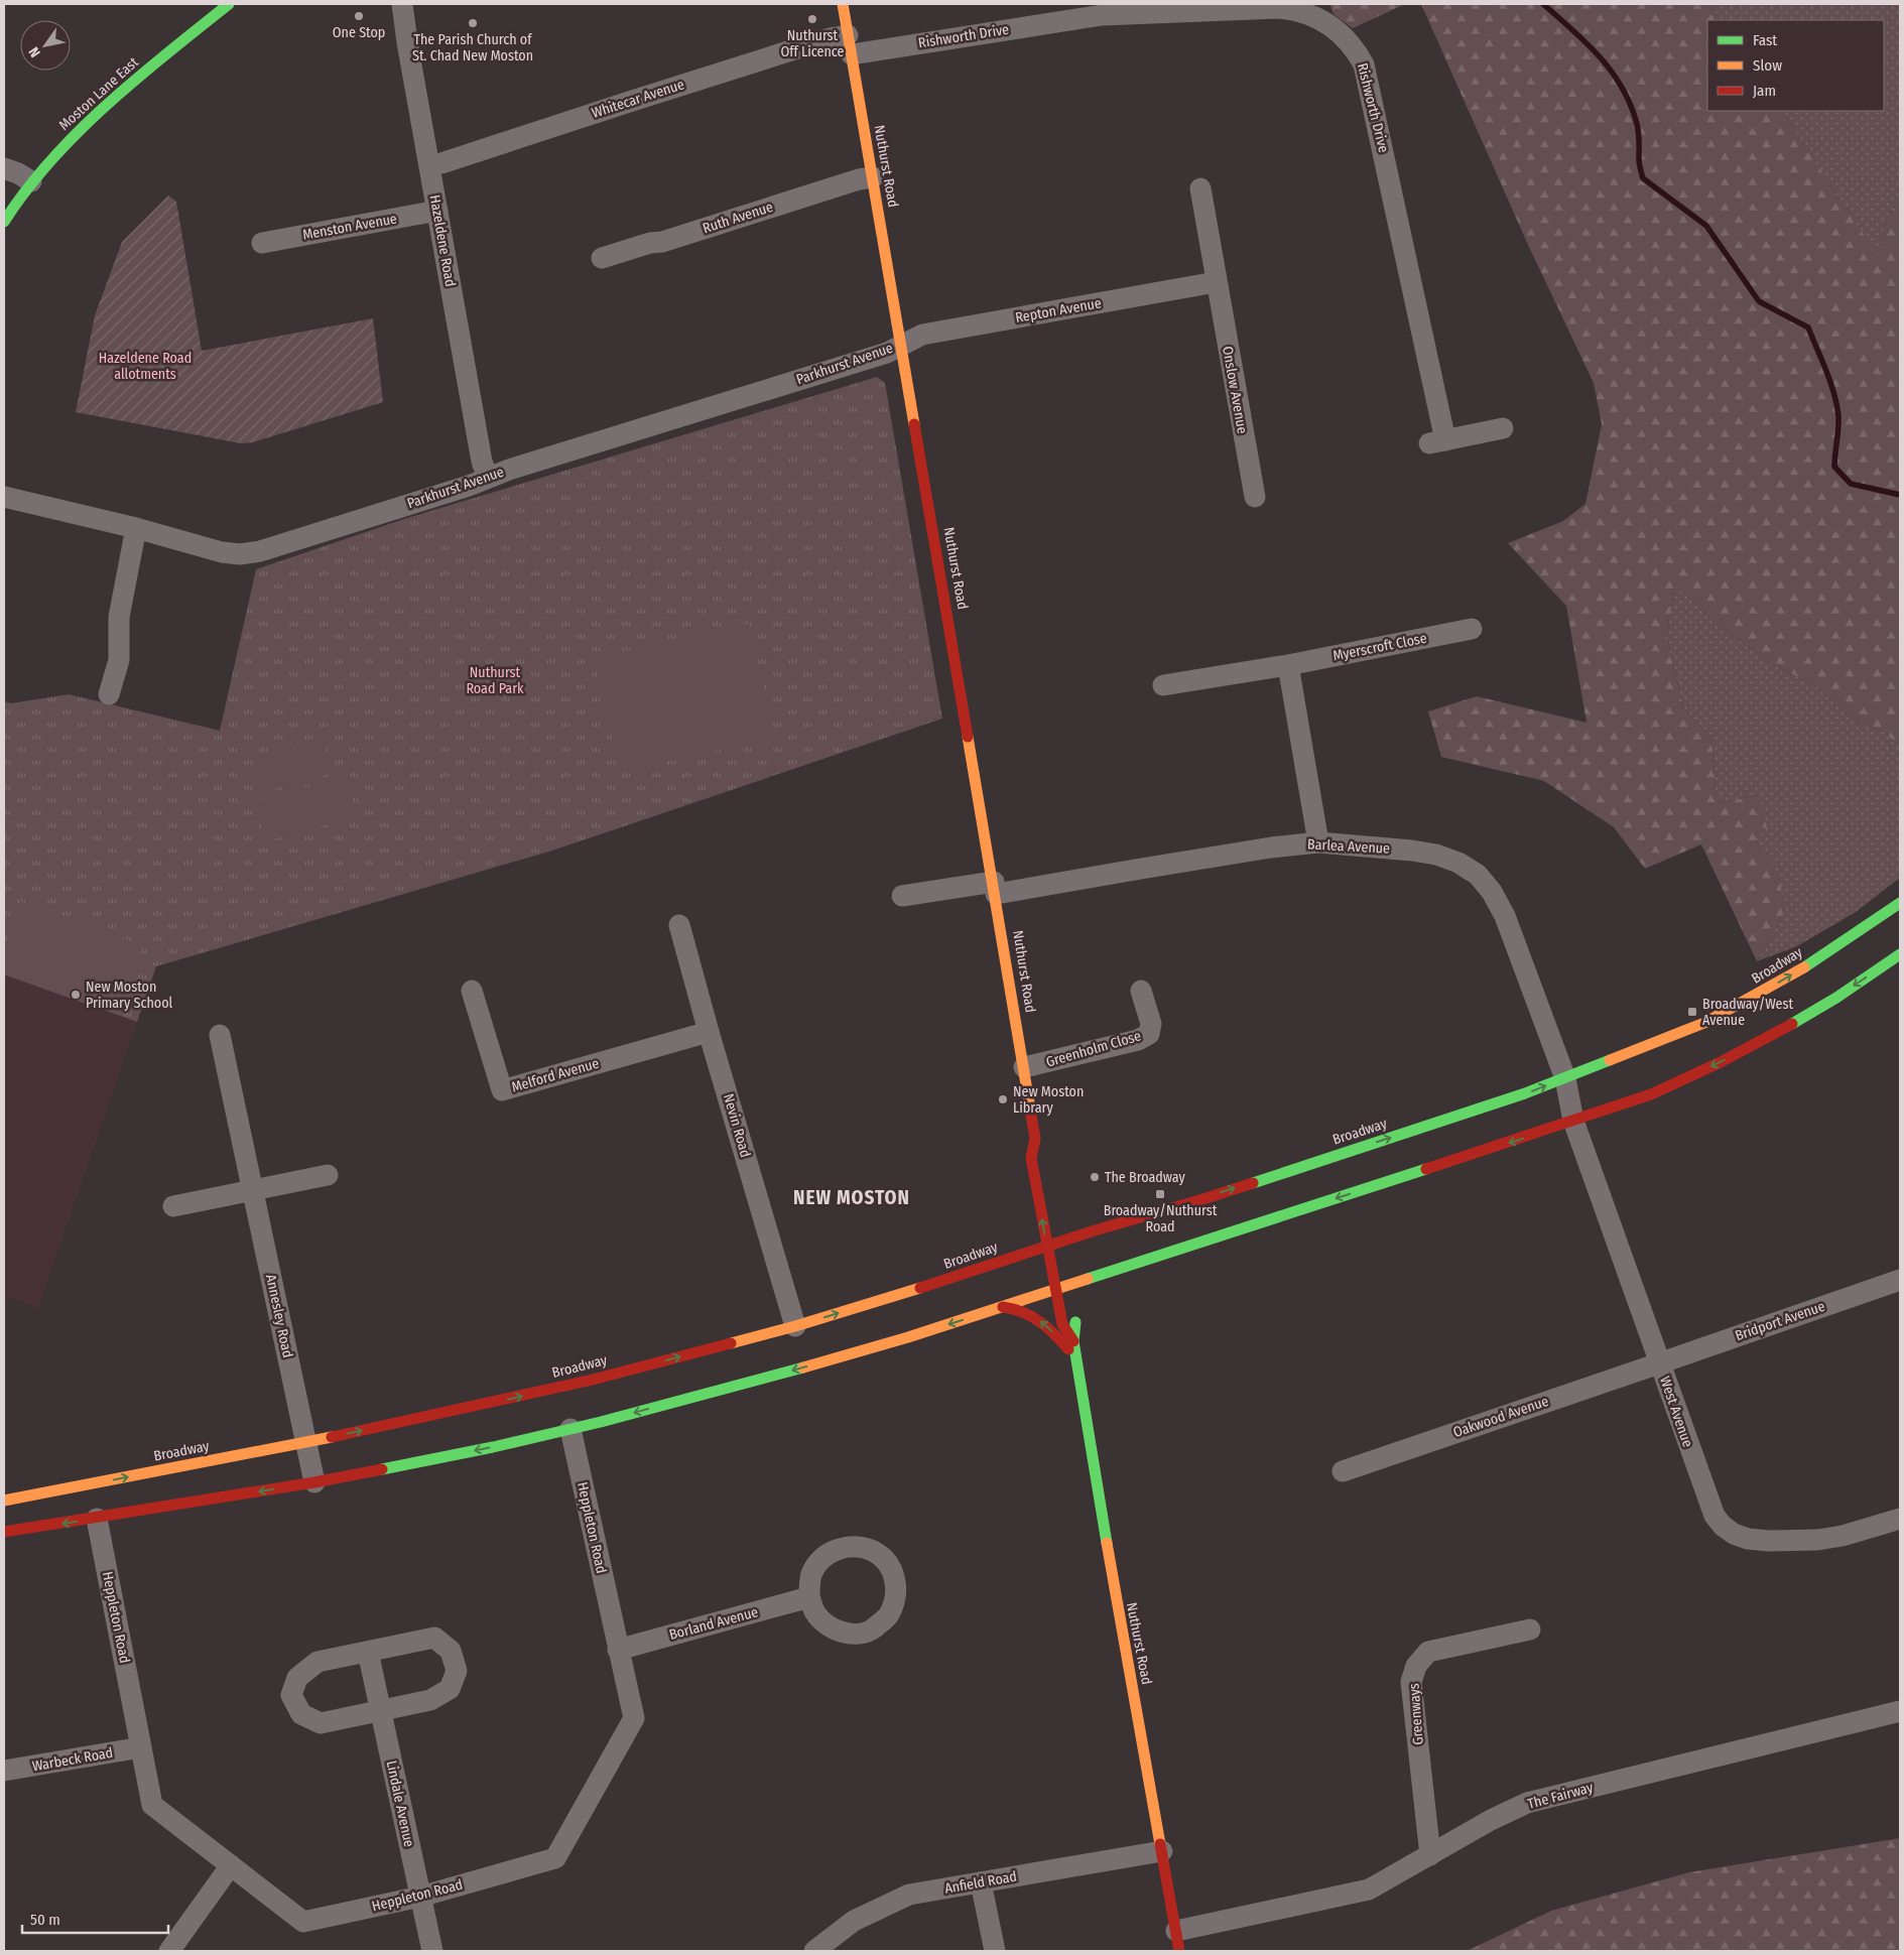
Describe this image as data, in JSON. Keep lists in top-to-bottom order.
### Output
{
  "streets": {
    "main road": ["Moston Lane East", "Nuthurst Road", "Broadway"],
    "street": [
      "Rishworth Drive",
      "Whitecar Avenue",
      "Ruth Avenue",
      "Menston Avenue",
      "Hazeldene Road",
      "Repton Avenue",
      "Parkhurst Avenue",
      "Onslow Avenue",
      "Myerscroft Close",
      "Barlea Avenue",
      "Greenholm Close",
      "Melford Avenue",
      "Nevin Road",
      "Annesley Road",
      "Bridport Avenue",
      "West Avenue",
      "Oakwood Avenue",
      "Heppleton Road",
      "Borland Avenue",
      "Greenways",
      "Warbeck Road",
      "The Fairway",
      "Lindale Avenue",
      "Anfield Road"
    ]
  },
  "crossings": [
    ["Rishworth Drive", "Whitecar Avenue"],
    ["Rishworth Drive", "Nuthurst Road"],
    ["Whitecar Avenue", "Nuthurst Road"],
    ["Whitecar Avenue", "Hazeldene Road"],
    ["Nuthurst Road", "Ruth Avenue"],
    ["Nuthurst Road", "Repton Avenue"],
    ["Nuthurst Road", "Parkhurst Avenue"],
    ["Nuthurst Road", "Barlea Avenue"],
    ["Nuthurst Road", "Broadway"],
    ["Nuthurst Road", "Greenholm Close"],
    ["Nuthurst Road", "The Fairway"],
    ["Nuthurst Road", "Anfield Road"],
    ["Menston Avenue", "Hazeldene Road"],
    ["Hazeldene Road", "Parkhurst Avenue"],
    ["Repton Avenue", "Parkhurst Avenue"],
    ["Repton Avenue", "Onslow Avenue"],
    ["Barlea Avenue", "Broadway"],
    ["Barlea Avenue", "West Avenue"],
    ["Broadway", "Nevin Road"],
    ["Broadway", "Annesley Road"],
    ["Melford Avenue", "Nevin Road"],
    ["Bridport Avenue", "West Avenue"],
    ["Bridport Avenue", "Oakwood Avenue"],
    ["West Avenue", "Oakwood Avenue"],
    ["Heppleton Road", "Borland Avenue"],
    ["Heppleton Road", "Warbeck Road"],
    ["Heppleton Road", "Lindale Avenue"],
    ["Greenways", "The Fairway"]
  ],
  "districts": ["NEW MOSTON"],
  "parks": ["Hazeldene Road allotments", "Nuthurst Road Park"],
  "places": {
    "other": [
      "One Stop",
      "Nuthurst Off Licence",
      "The Parish Church of St. Chad New Moston",
      "New Moston Primary School",
      "New Moston Library",
      "The Broadway"
    ],
    "transit": ["Broadway/West Avenue", "Broadway/Nuthurst Road"]
  },
  "legend": ["Fast", "Slow", "Jam"],
  "scale_bar": "50 m",
  "north": "bottom left"
}
